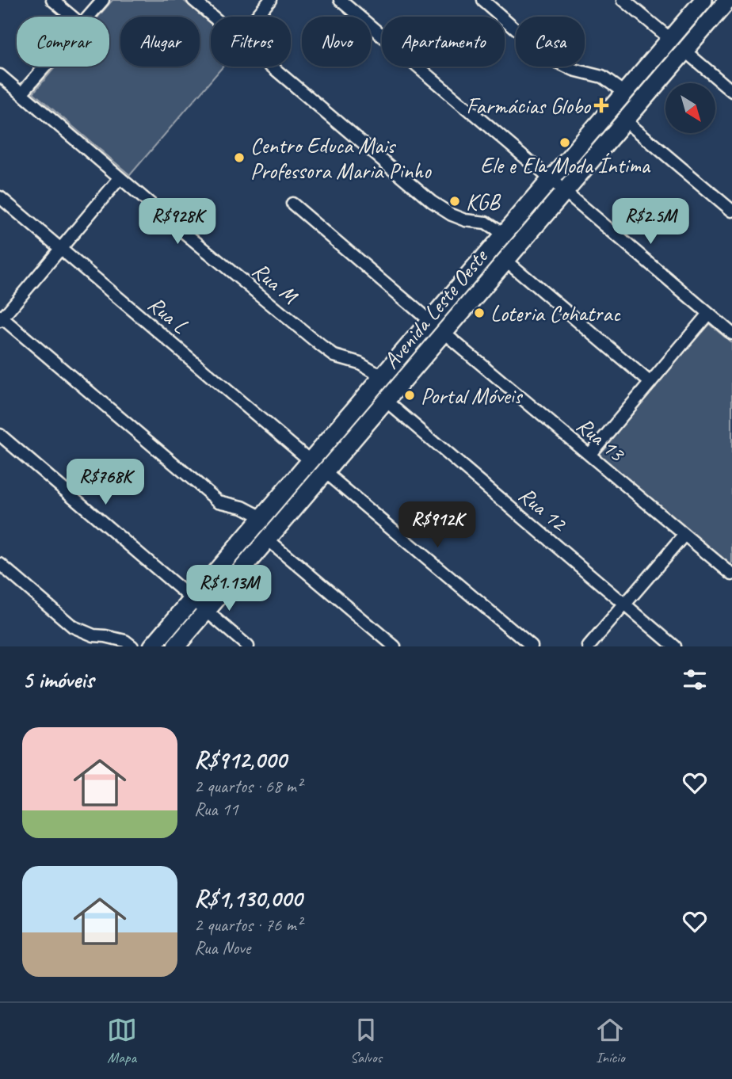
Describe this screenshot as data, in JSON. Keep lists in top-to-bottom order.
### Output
{
  "streets": {
    "main road": ["Avenida Leste Oeste"],
    "street": [
      "Rua M",
      "Rua L",
      "Rua 13",
      "Rua 12"
    ]
  },
  "crossings": [
    ["Rua M", "Avenida Leste Oeste"],
    ["Avenida Leste Oeste", "Rua L"],
    ["Avenida Leste Oeste", "Rua 13"],
    ["Avenida Leste Oeste", "Rua 12"]
  ],
  "places": {
    "health": ["Farmácias Globo"],
    "other": [
      "Ele e Ela Moda Íntima",
      "Centro Educa Mais Professora Maria Pinho",
      "KGB",
      "Loteria Cohatrac",
      "Portal Móveis"
    ]
  },
  "north": "bottom right",
  "page": {
    "chip": [
      "Comprar",
      "Alugar",
      "Filtros",
      "Novo",
      "Apartamento",
      "Casa"
    ],
    "price": [
      "R$928K",
      "R$2.5M",
      "R$768K",
      "R$912K",
      "R$1.13M"
    ],
    "heading": "5 imóveis",
    "list": [
      {
        "name": "R$912,000",
        "note": "2 quartos · 68 m² · Rua 11"
      },
      {
        "name": "R$1,130,000",
        "note": "2 quartos · 76 m² · Rua Nove"
      }
    ],
    "tabs": ["Mapa", "Salvos", "Início"]
  }
}
